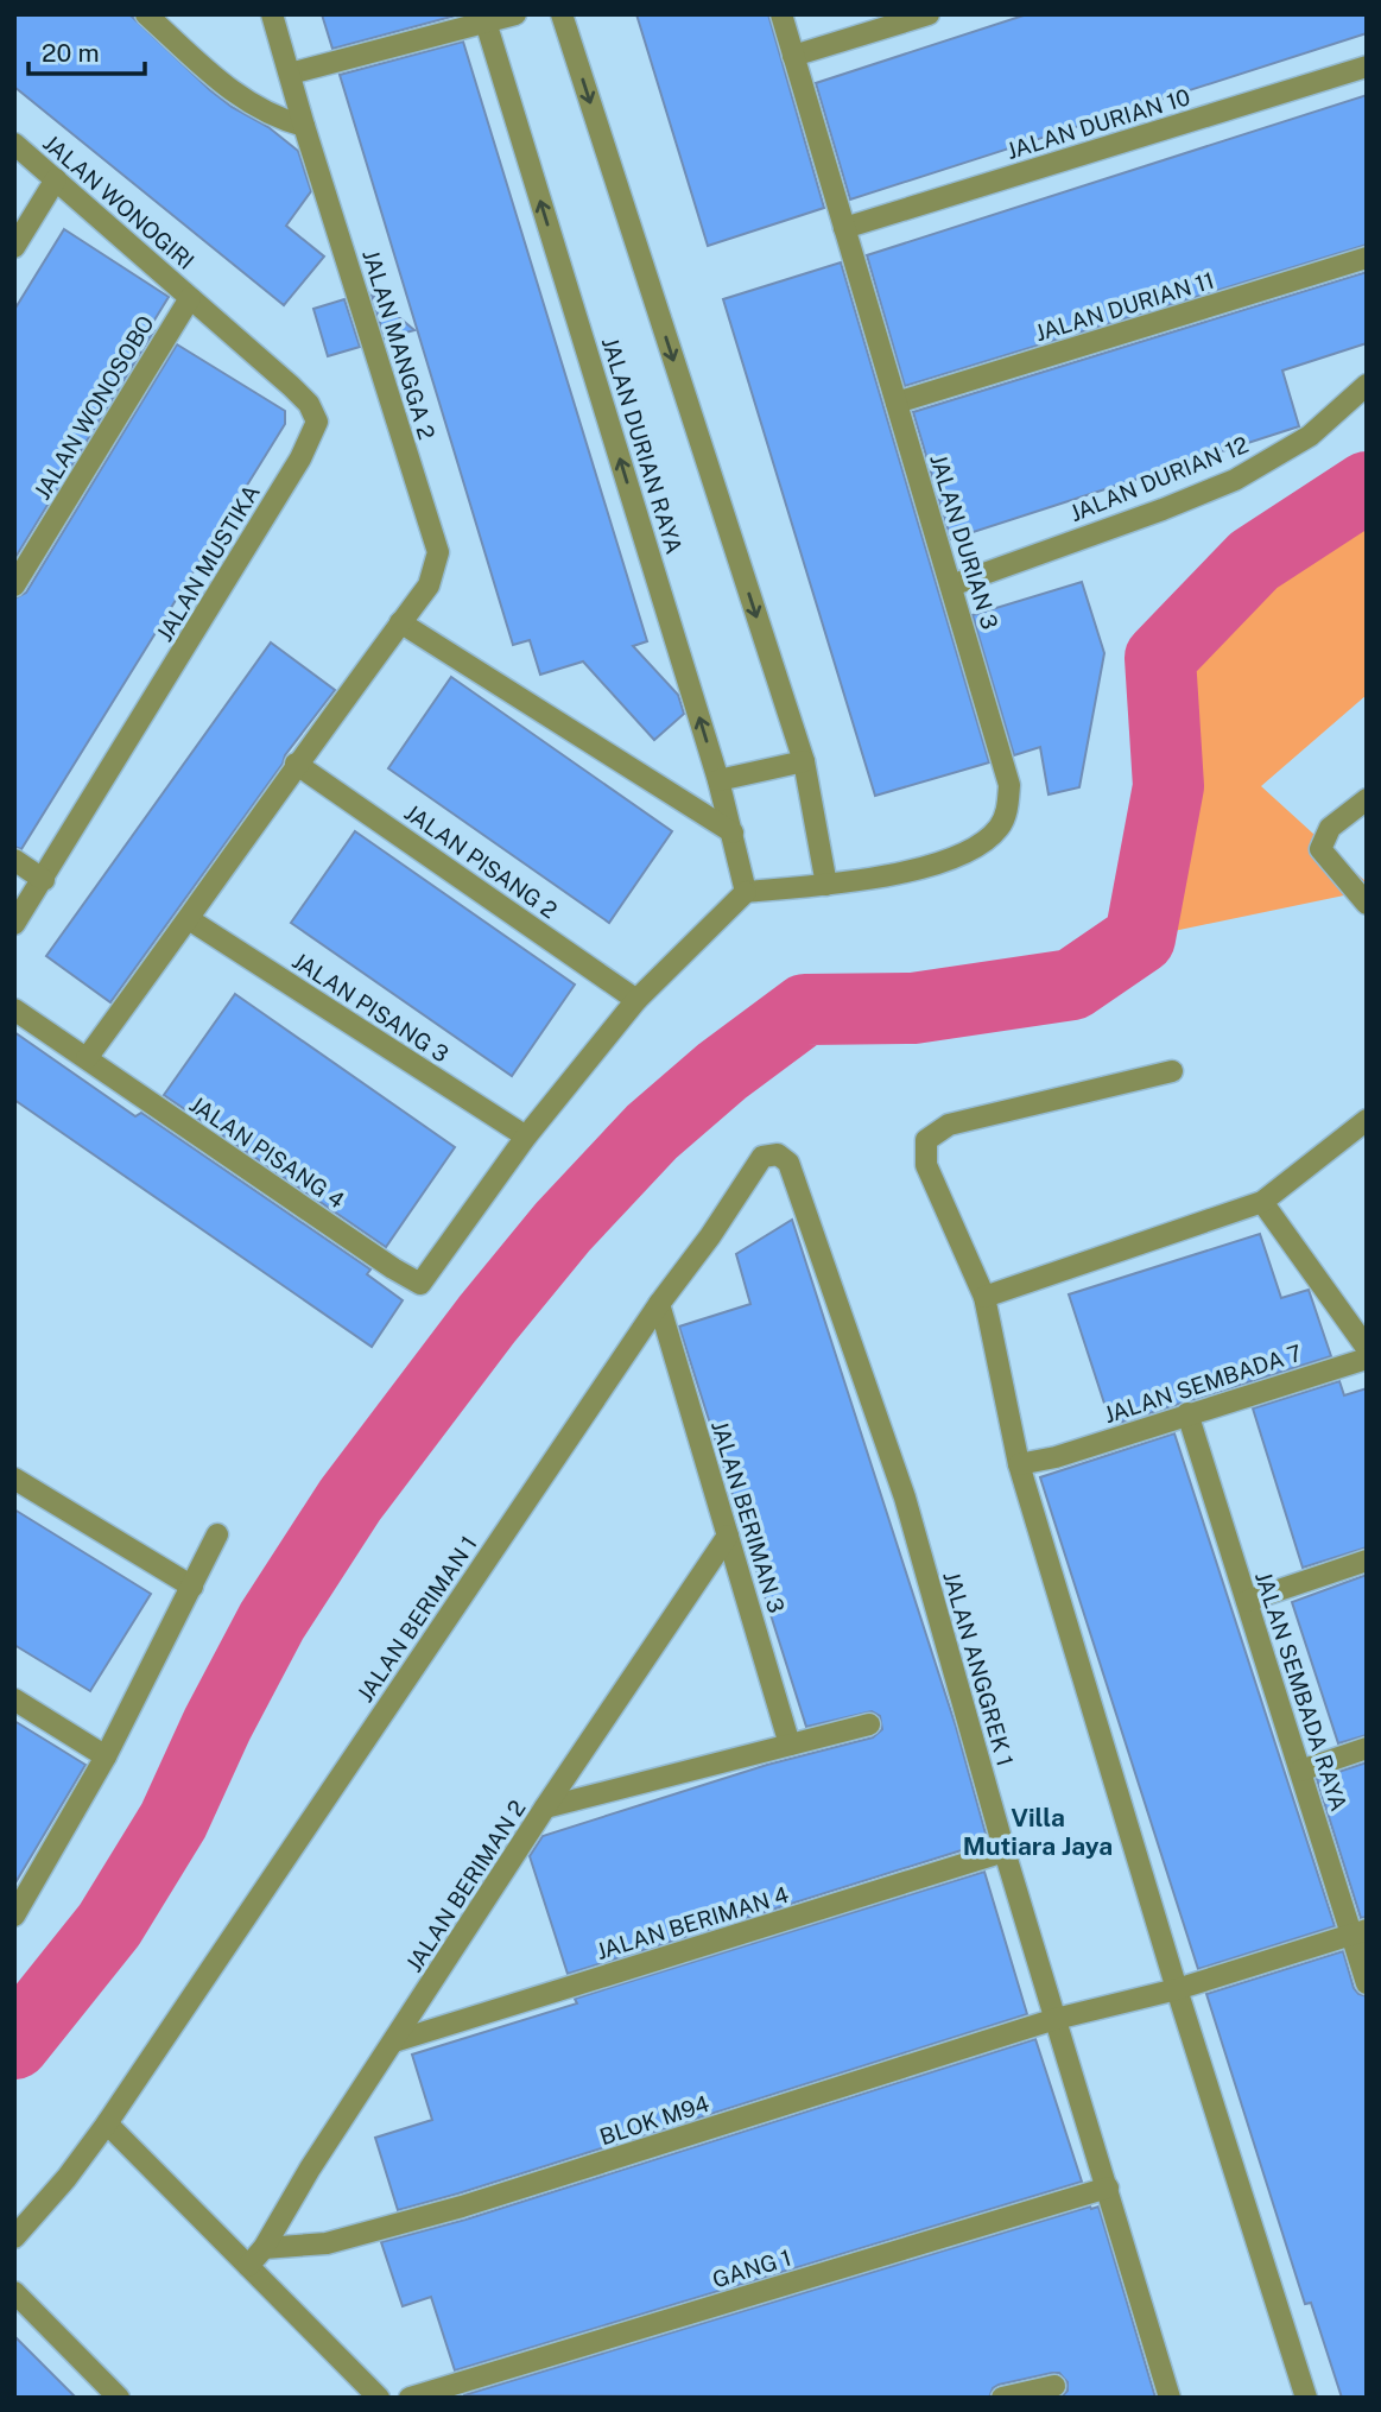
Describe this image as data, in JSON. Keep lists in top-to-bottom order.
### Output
{
  "streets": {
    "street": [
      "JALAN DURIAN 10",
      "JALAN WONOGIRI",
      "JALAN DURIAN 11",
      "JALAN MANGGA 2",
      "JALAN WONOSOBO",
      "JALAN DURIAN RAYA",
      "JALAN DURIAN 12",
      "JALAN DURIAN 3",
      "JALAN MUSTIKA",
      "JALAN PISANG 2",
      "JALAN PISANG 3",
      "JALAN PISANG 4",
      "JALAN SEMBADA 7",
      "JALAN BERIMAN 3",
      "JALAN BERIMAN 1",
      "JALAN ANGGREK 1",
      "JALAN SEMBADA RAYA",
      "JALAN BERIMAN 2",
      "JALAN BERIMAN 4",
      "BLOK M94",
      "GANG 1"
    ]
  },
  "crossings": [
    ["JALAN DURIAN 10", "JALAN DURIAN 3"],
    ["JALAN WONOGIRI", "JALAN WONOSOBO"],
    ["JALAN WONOGIRI", "JALAN MUSTIKA"],
    ["JALAN DURIAN 11", "JALAN DURIAN 3"],
    ["JALAN MANGGA 2", "JALAN PISANG 2"],
    ["JALAN MANGGA 2", "JALAN PISANG 3"],
    ["JALAN MANGGA 2", "JALAN PISANG 4"],
    ["JALAN WONOSOBO", "JALAN MUSTIKA"],
    ["JALAN DURIAN RAYA", "JALAN DURIAN 3"],
    ["JALAN DURIAN 12", "JALAN DURIAN 3"],
    ["JALAN PISANG 3", "JALAN PISANG 4"],
    ["JALAN SEMBADA 7", "JALAN SEMBADA RAYA"],
    ["JALAN BERIMAN 3", "JALAN BERIMAN 1"],
    ["JALAN BERIMAN 3", "JALAN BERIMAN 2"],
    ["JALAN BERIMAN 1", "JALAN ANGGREK 1"],
    ["JALAN ANGGREK 1", "JALAN BERIMAN 4"],
    ["JALAN ANGGREK 1", "BLOK M94"],
    ["JALAN ANGGREK 1", "GANG 1"],
    ["JALAN SEMBADA RAYA", "BLOK M94"],
    ["JALAN BERIMAN 2", "JALAN BERIMAN 4"],
    ["JALAN BERIMAN 2", "BLOK M94"]
  ],
  "districts": ["Villa Mutiara Jaya"],
  "scale_bar": "20 m"
}
